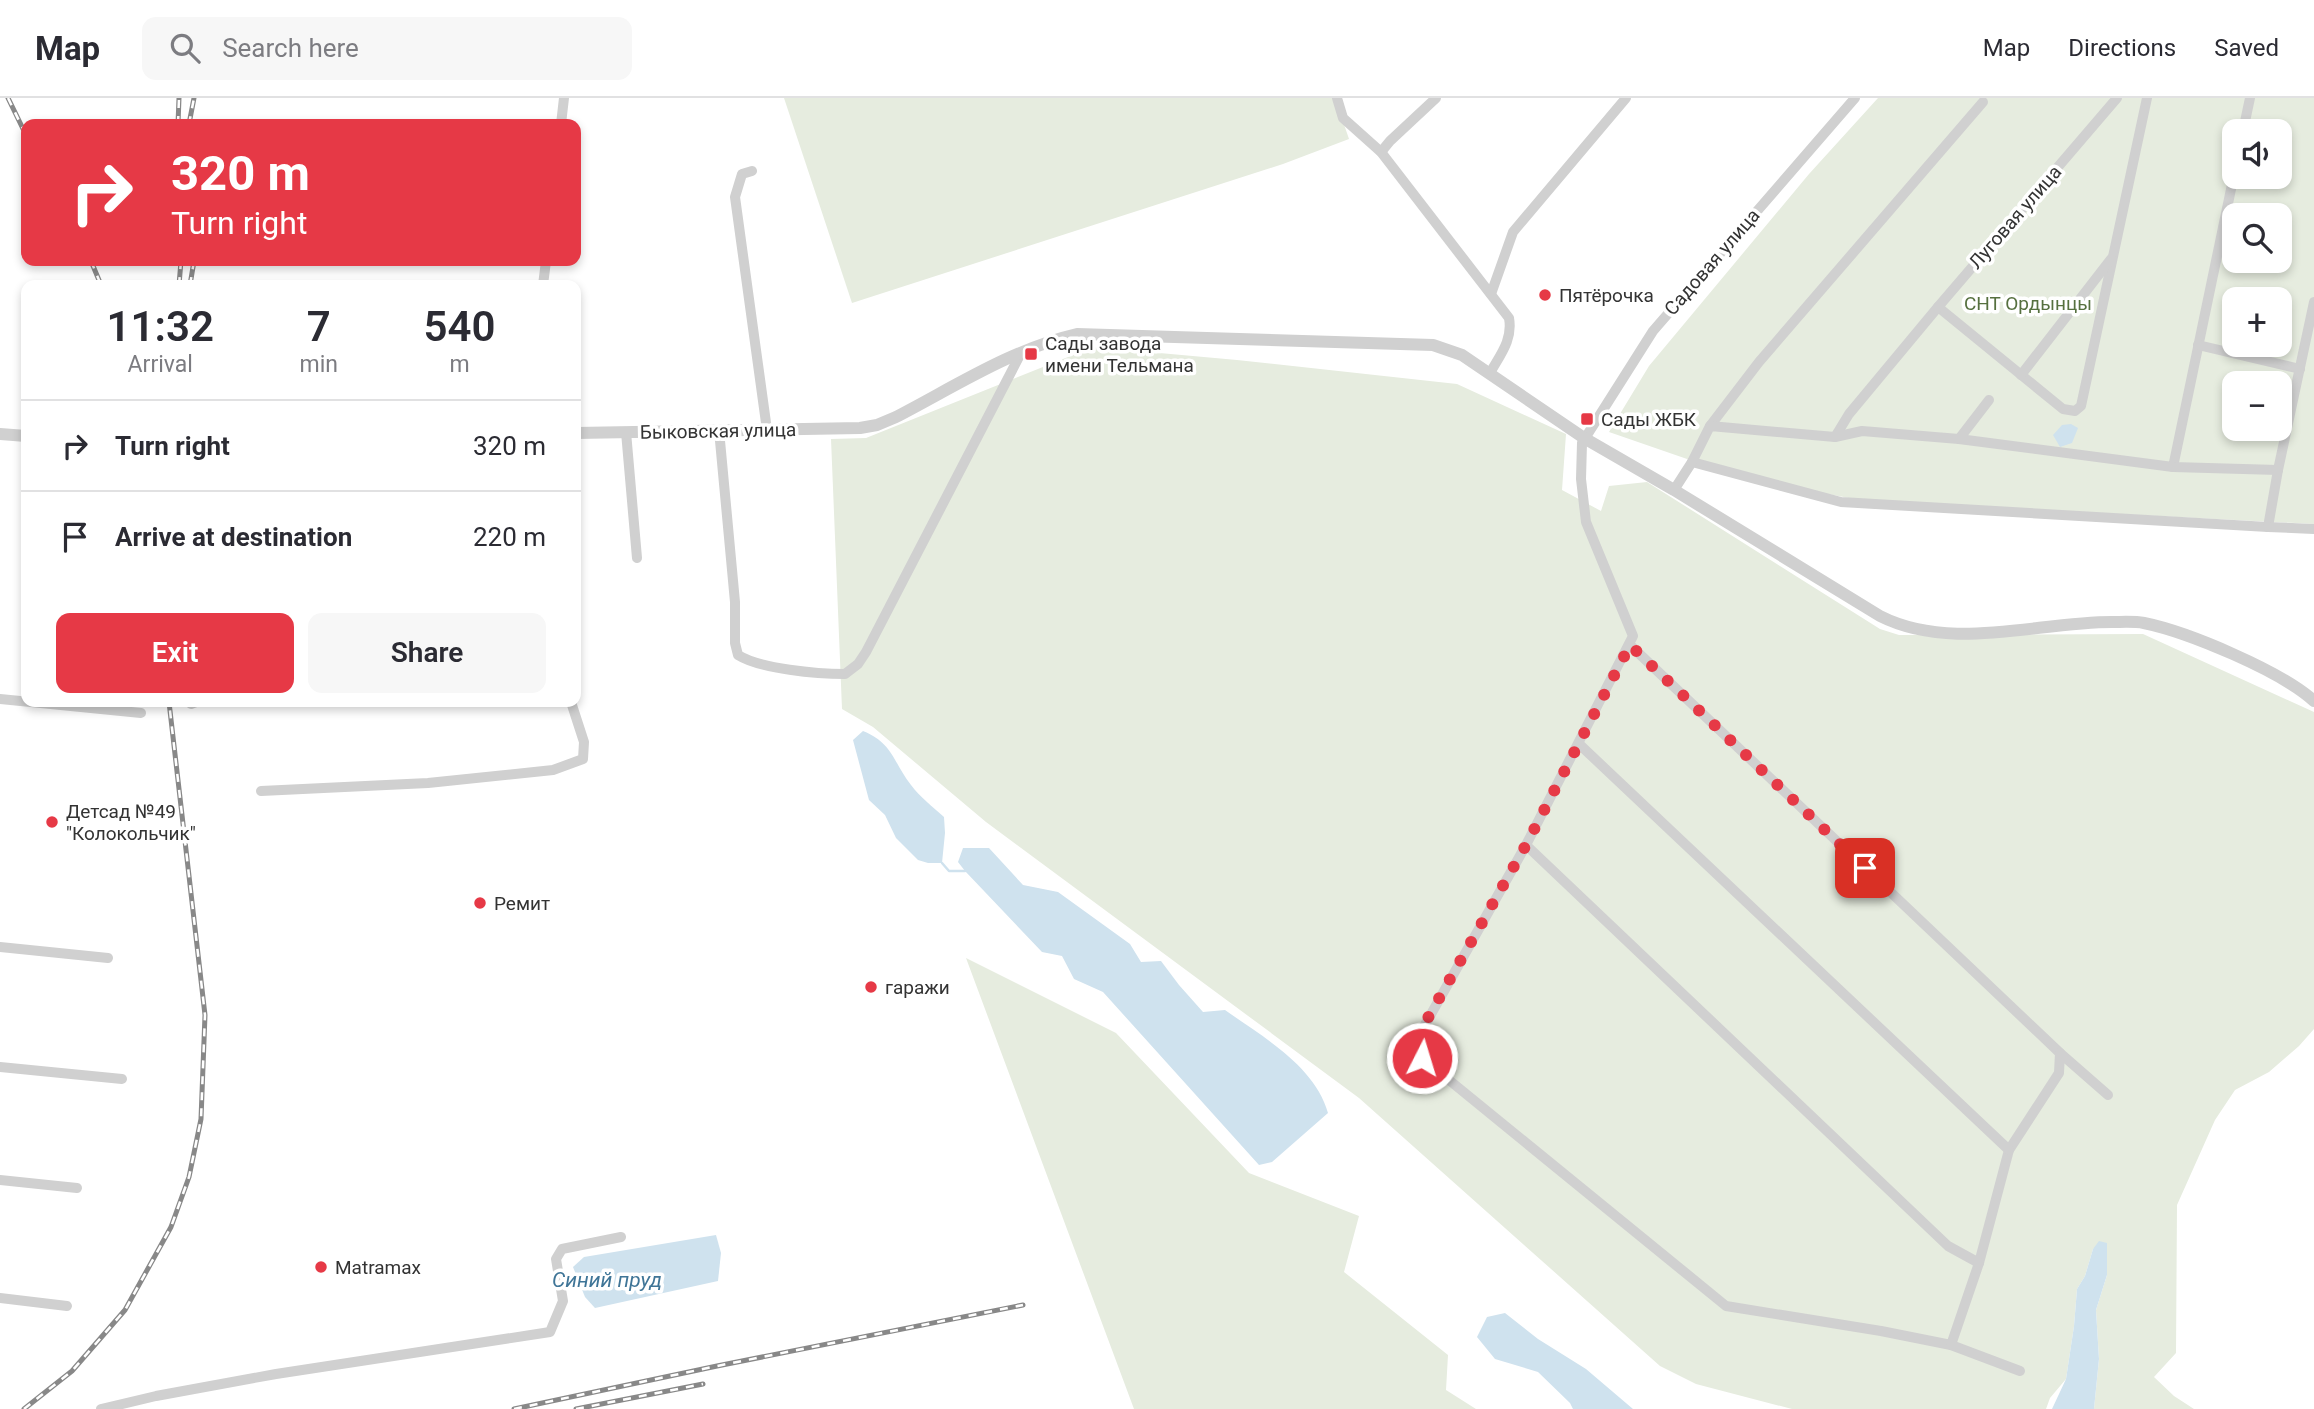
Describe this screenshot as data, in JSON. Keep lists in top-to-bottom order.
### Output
{
  "streets": {
    "street": ["Луговая улица", "Садовая улица", "Быковская улица"]
  },
  "crossings": [
    ["Садовая улица", "Быковская улица"]
  ],
  "water": ["Синий пруд"],
  "parks": ["СНТ Ордынцы"],
  "places": {
    "other": [
      "Пятёрочка",
      "Детсад №49 \"Колокольчик\"",
      "Ремит",
      "гаражи",
      "Matramax"
    ],
    "transit": ["Сады завода имени Тельмана", "Сады ЖБК"]
  },
  "page": {
    "header": "Map",
    "search": "Search here",
    "nav": ["Map", "Directions", "Saved"],
    "map_buttons": ["+", "−"],
    "turn": ["320 m", "Turn right"],
    "eta": [
      "11:32",
      "Arrival",
      "7",
      "min",
      "540",
      "m"
    ],
    "list": [
      {
        "name": "Turn right",
        "value": "320 m"
      },
      {
        "name": "Arrive at destination",
        "value": "220 m"
      }
    ],
    "buttons": ["Exit", "Share"]
  }
}
